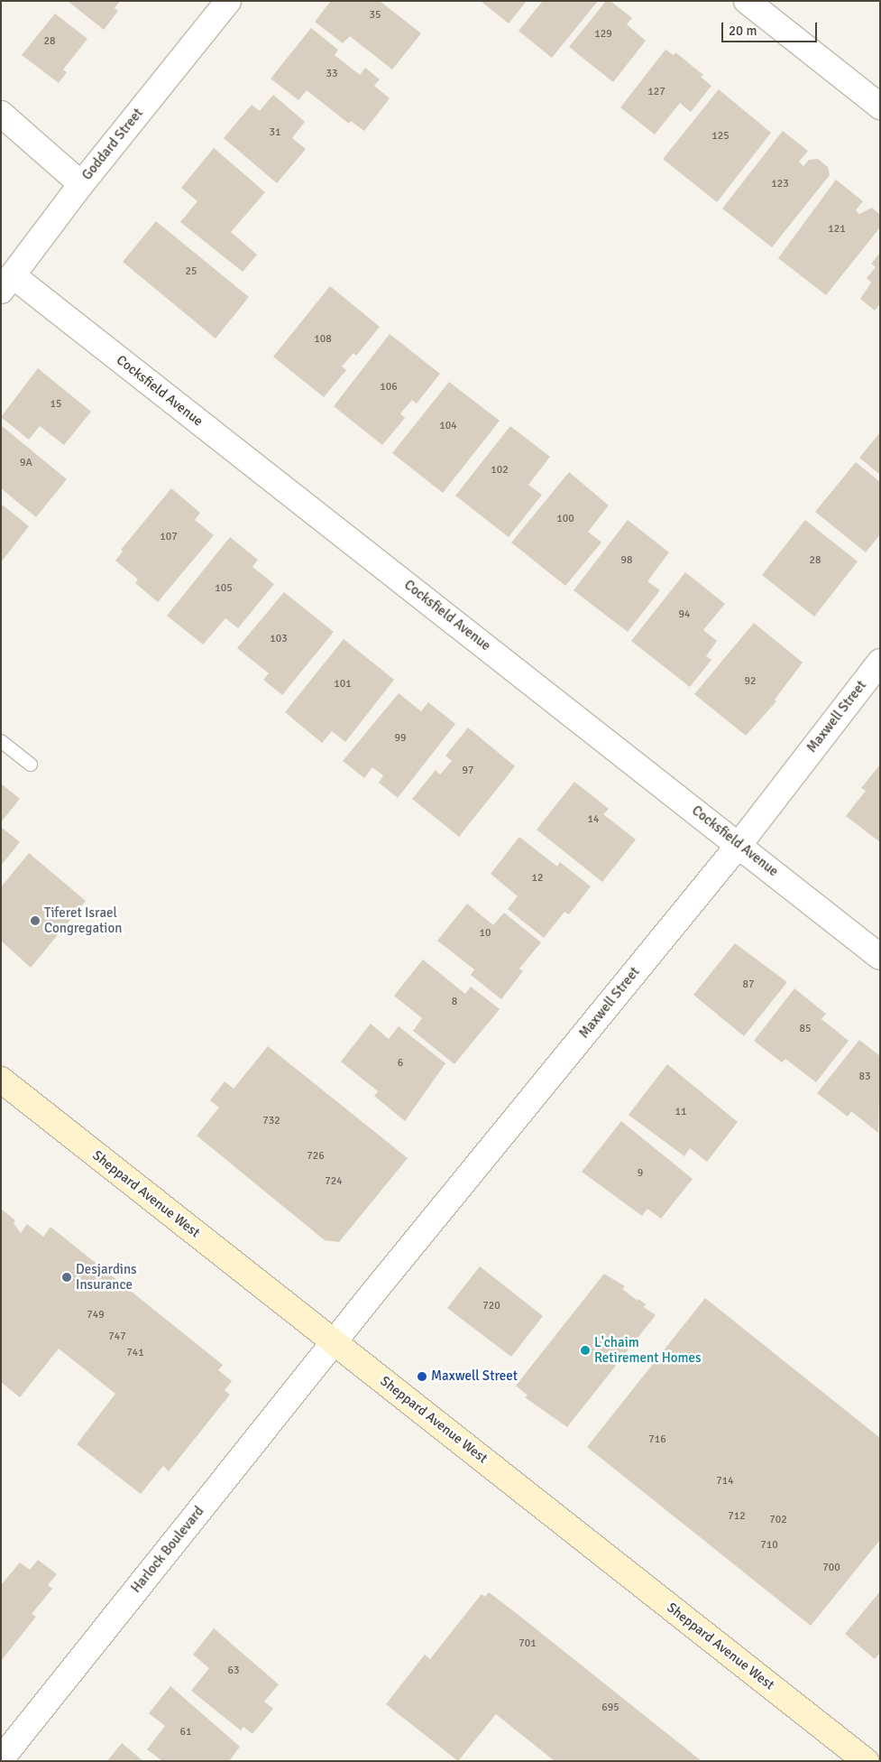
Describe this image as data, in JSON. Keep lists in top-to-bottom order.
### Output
{
  "streets": {
    "main road": ["Sheppard Avenue West"],
    "street": [
      "Goddard Street",
      "Cocksfield Avenue",
      "Maxwell Street",
      "Harlock Boulevard"
    ]
  },
  "crossings": [
    ["Goddard Street", "Cocksfield Avenue"],
    ["Cocksfield Avenue", "Maxwell Street"],
    ["Maxwell Street", "Sheppard Avenue West"],
    ["Maxwell Street", "Harlock Boulevard"],
    ["Sheppard Avenue West", "Harlock Boulevard"]
  ],
  "places": [
    "Tiferet Israel Congregation",
    "Desjardins Insurance",
    "L'chaim Retirement Homes",
    "Maxwell Street"
  ],
  "house_numbers": [
    "35",
    "129",
    "28",
    "33",
    "127",
    "31",
    "125",
    "123",
    "121",
    "25",
    "108",
    "106",
    "15",
    "104",
    "9A",
    "102",
    "100",
    "107",
    "98",
    "28",
    "105",
    "94",
    "103",
    "92",
    "101",
    "99",
    "97",
    "14",
    "12",
    "10",
    "87",
    "8",
    "85",
    "6",
    "83",
    "11",
    "732",
    "726",
    "9",
    "724",
    "720",
    "749",
    "747",
    "741",
    "716",
    "714",
    "712",
    "702",
    "710",
    "700",
    "701",
    "63",
    "695",
    "61"
  ],
  "scale_bar": "20 m"
}
